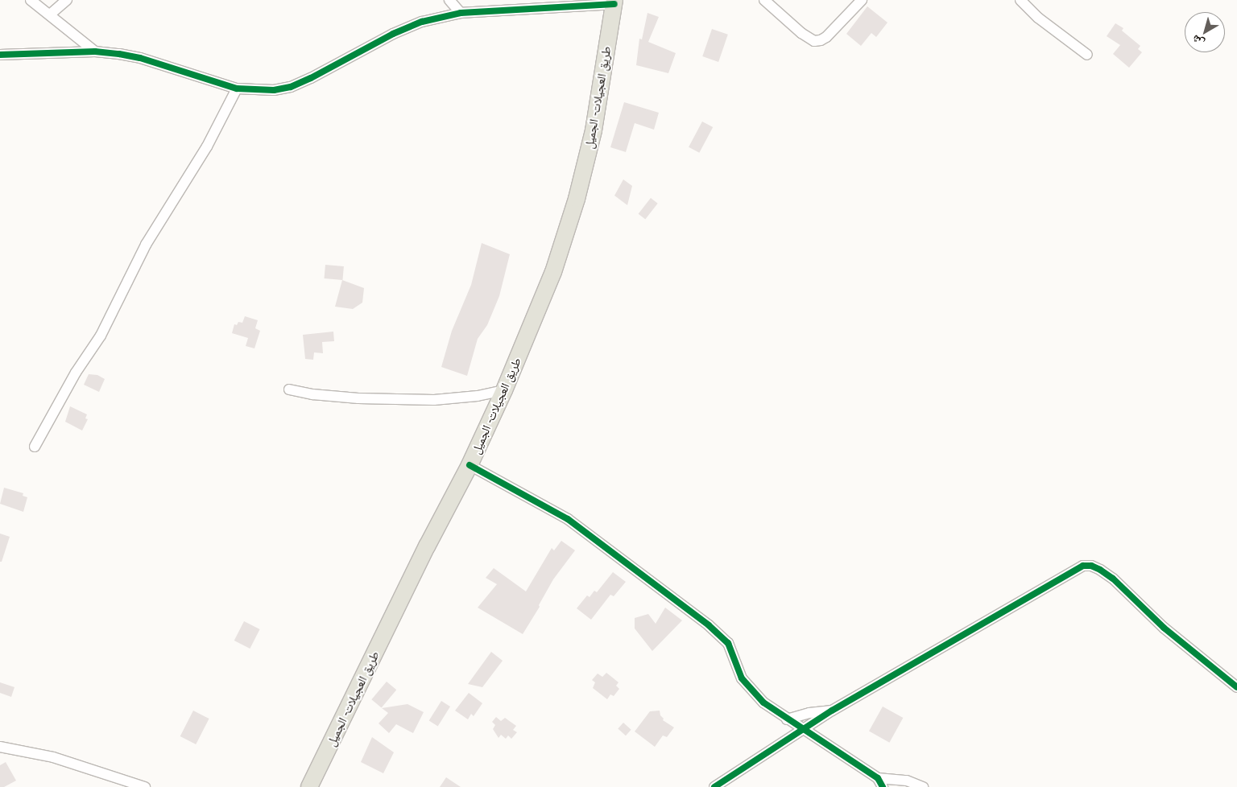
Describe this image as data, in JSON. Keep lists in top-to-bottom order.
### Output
{
  "streets": {
    "main road": ["طريق العجيلات- الجميل"]
  },
  "north": "bottom left"
}
